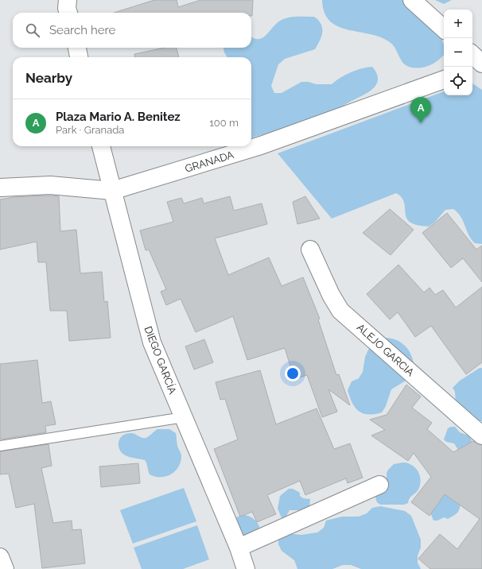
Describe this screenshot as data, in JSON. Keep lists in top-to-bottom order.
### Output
{
  "streets": {
    "street": ["GRANADA", "ALEJO GARCIA", "DIEGO GARCÍA"]
  },
  "crossings": [
    ["GRANADA", "DIEGO GARCÍA"]
  ],
  "page": {
    "map_buttons": ["+", "−"],
    "search": "Search here",
    "heading": "Nearby",
    "pins": "A",
    "list": [
      {
        "mark": "A",
        "name": "Plaza Mario A. Benitez",
        "note": "Park · Granada",
        "value": "100 m"
      }
    ]
  }
}
